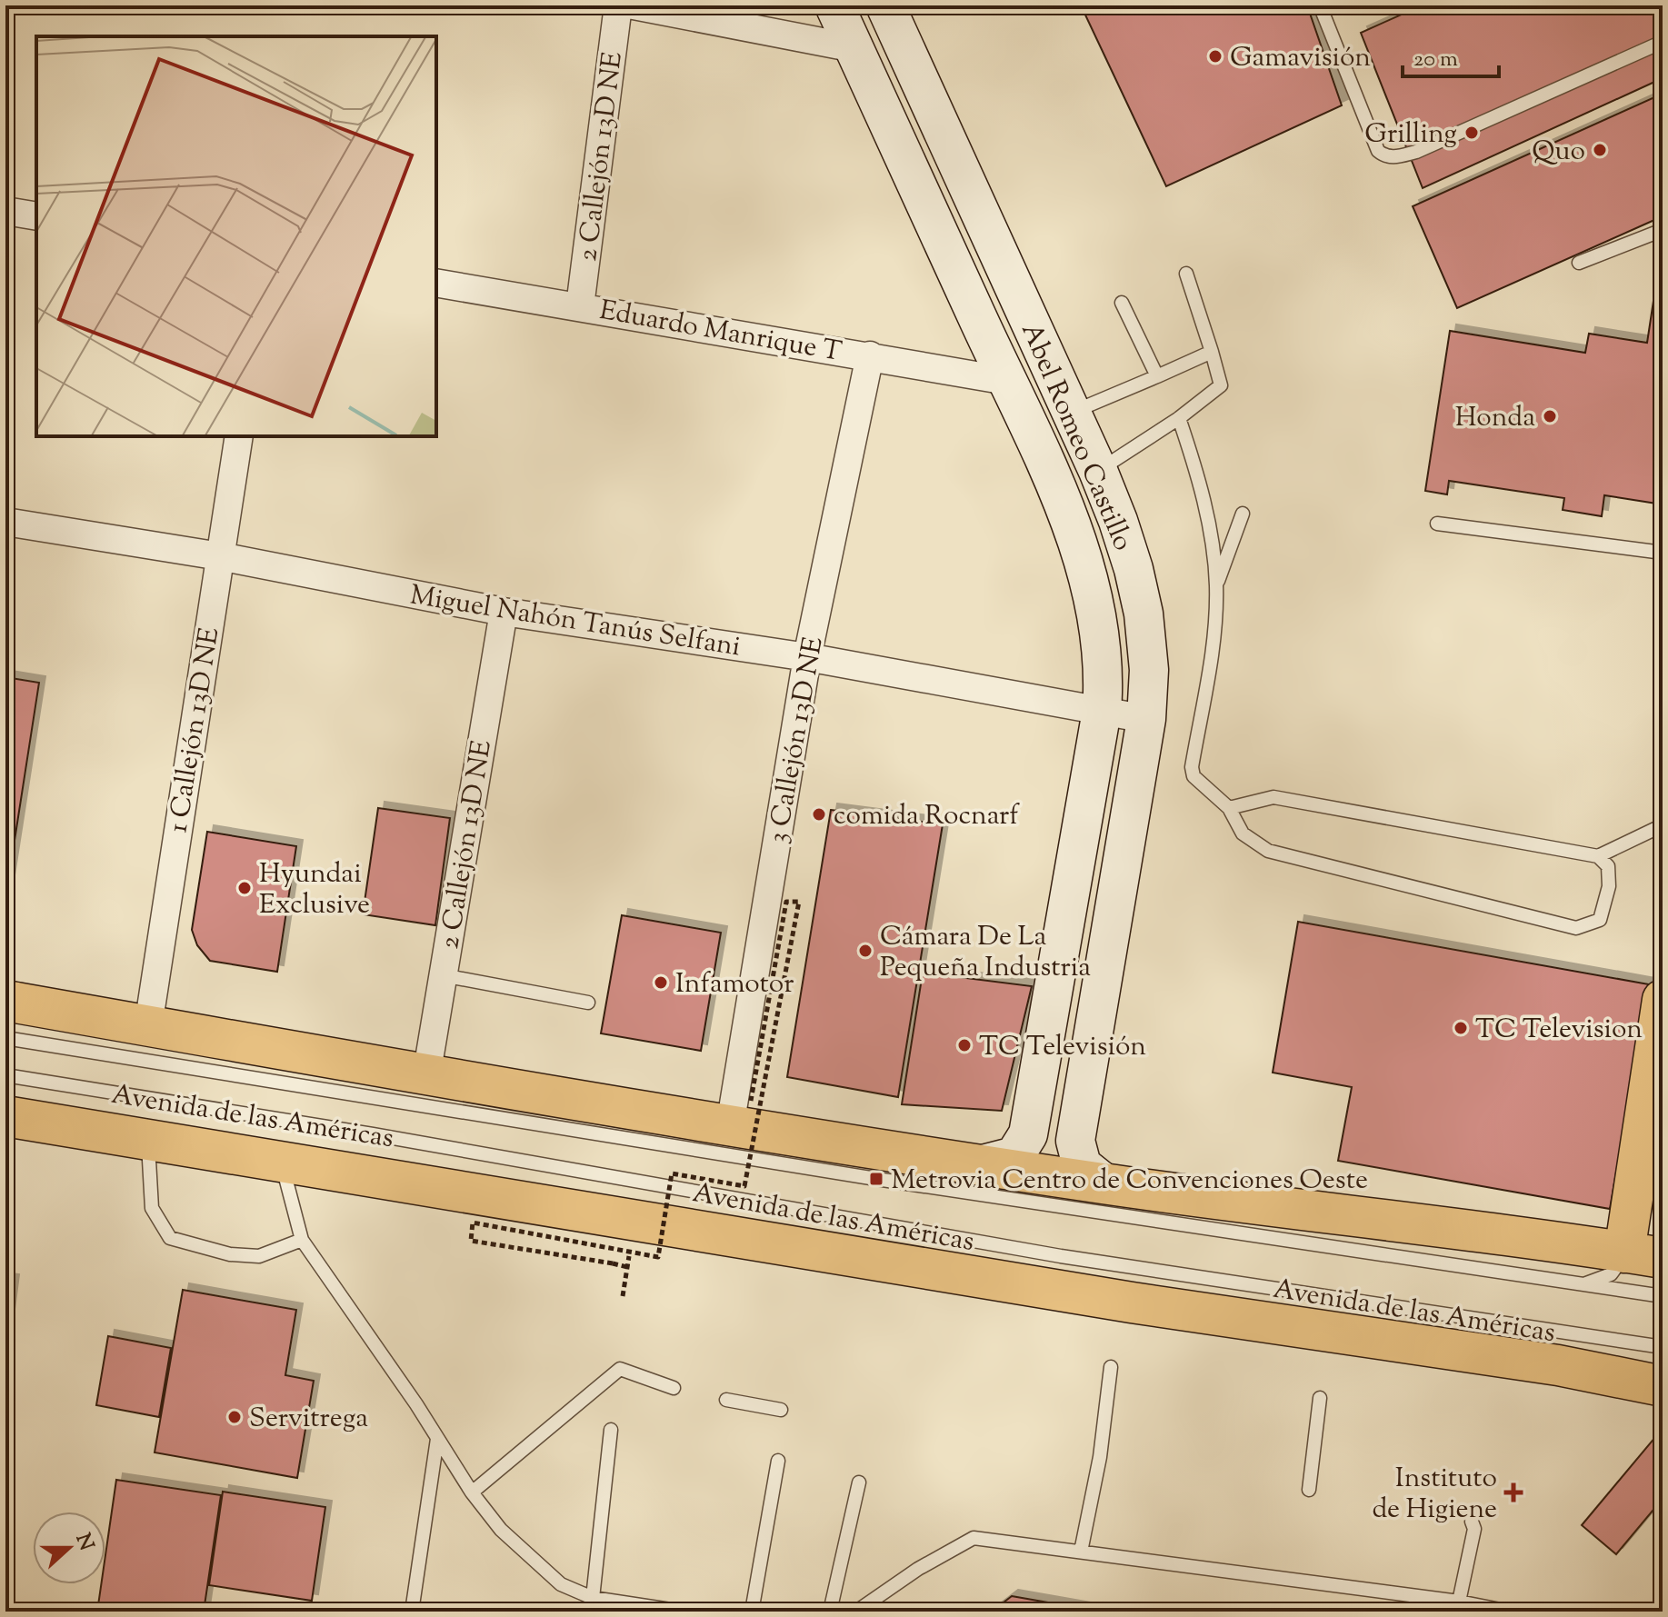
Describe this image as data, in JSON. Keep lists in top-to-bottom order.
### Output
{
  "streets": {
    "main road": ["Avenida de las Américas"],
    "street": [
      "2 Callejón 13D NE",
      "Eduardo Manrique T",
      "Abel Romeo Castillo",
      "Miguel Nahón Tanús Selfani",
      "1 Callejón 13D NE",
      "3 Callejón 13D NE"
    ]
  },
  "crossings": [
    ["2 Callejón 13D NE", "Eduardo Manrique T"],
    ["2 Callejón 13D NE", "Miguel Nahón Tanús Selfani"],
    ["Eduardo Manrique T", "Abel Romeo Castillo"],
    ["Eduardo Manrique T", "3 Callejón 13D NE"],
    ["Abel Romeo Castillo", "Miguel Nahón Tanús Selfani"],
    ["Miguel Nahón Tanús Selfani", "1 Callejón 13D NE"],
    ["Miguel Nahón Tanús Selfani", "3 Callejón 13D NE"]
  ],
  "places": {
    "other": [
      "Gamavisión",
      "Grilling",
      "Quo",
      "Honda",
      "comida Rocnarf",
      "Hyundai Exclusive",
      "Cámara De La Pequeña Industria",
      "Infamotor",
      "TC Television",
      "TC Televisión",
      "Servitrega"
    ],
    "transit": ["Metrovia Centro de Convenciones Oeste"],
    "health": ["Instituto de Higiene"]
  },
  "scale_bar": "20 m",
  "north": "right"
}
